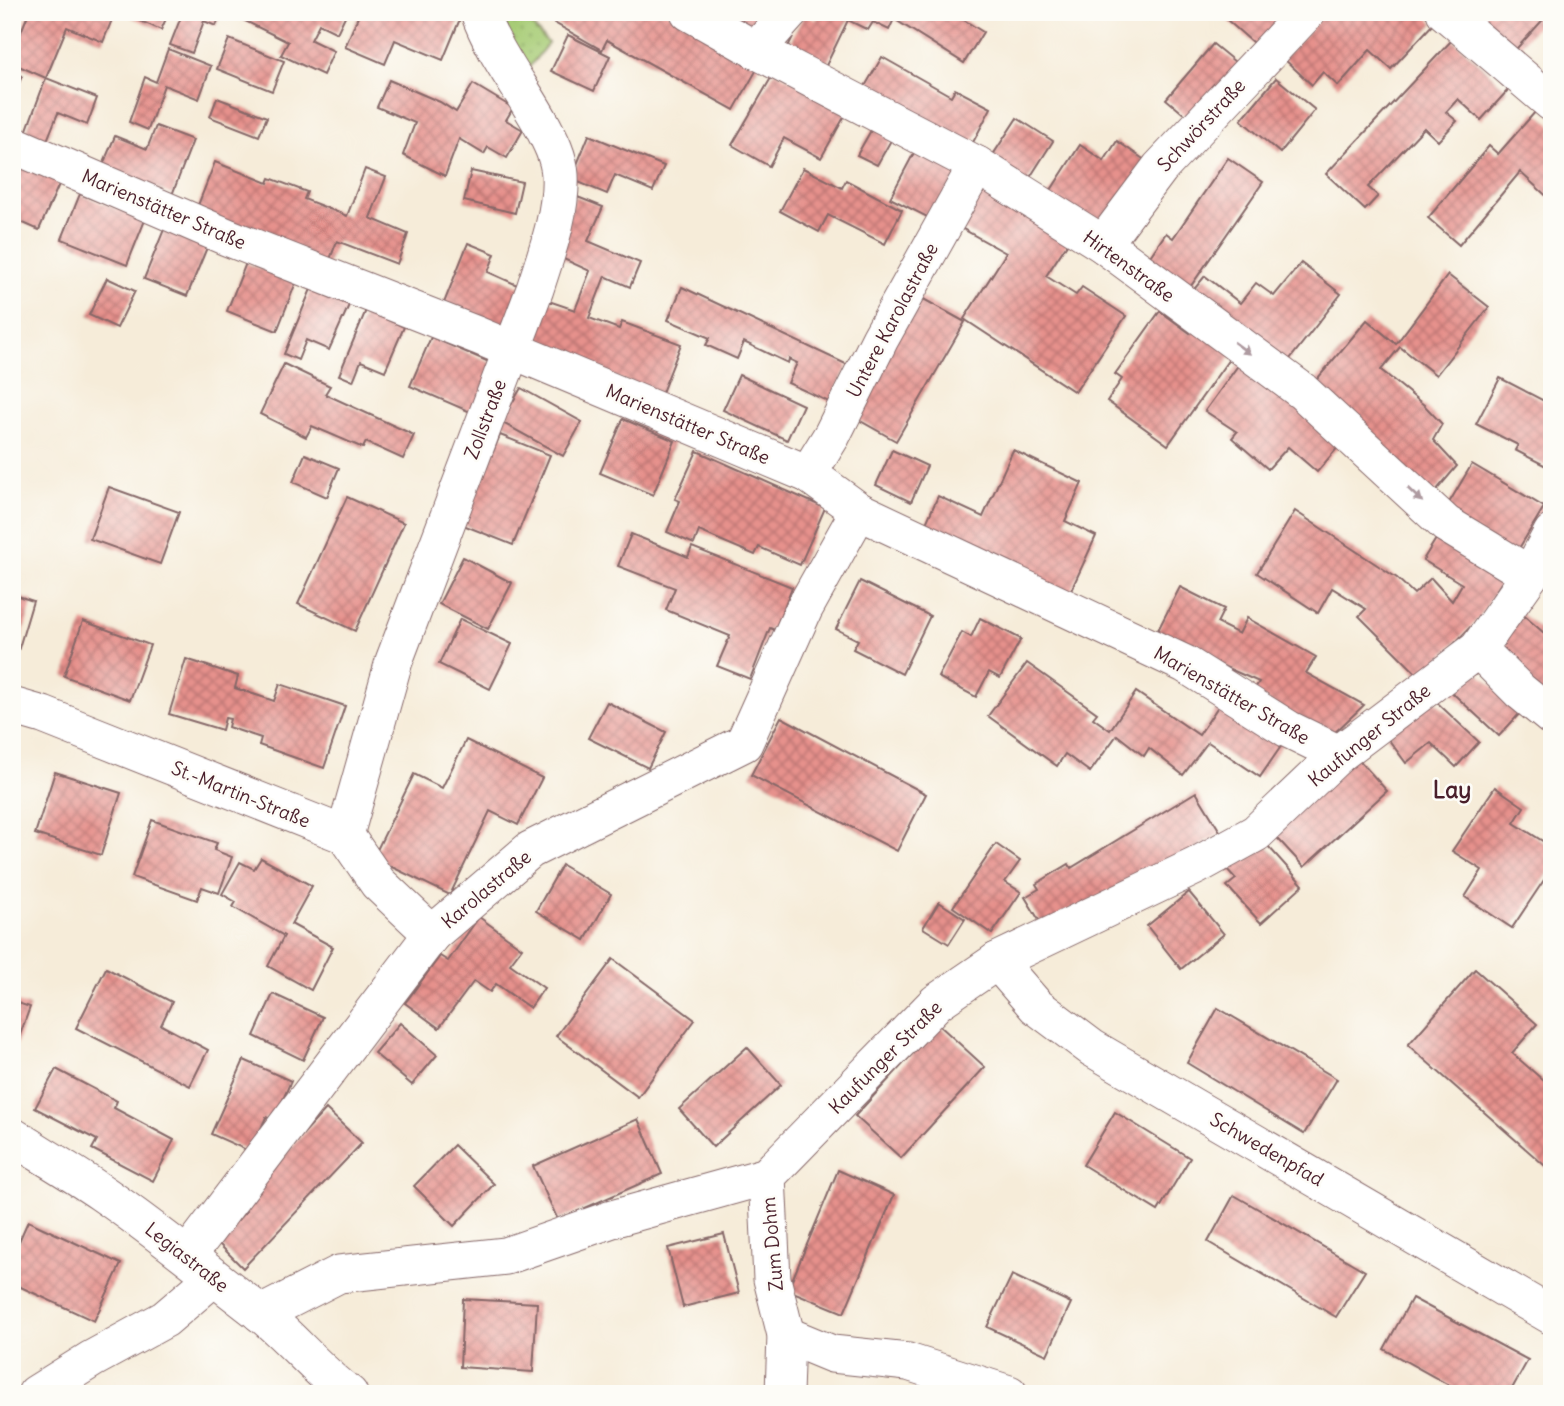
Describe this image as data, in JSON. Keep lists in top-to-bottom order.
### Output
{
  "streets": {
    "street": [
      "Schwörstraße",
      "Marienstätter Straße",
      "Hirtenstraße",
      "Untere Karolastraße",
      "Zollstraße",
      "Kaufunger Straße",
      "St.-Martin-Straße",
      "Karolastraße",
      "Schwedenpfad",
      "Zum Dohm",
      "Legiastraße"
    ]
  },
  "crossings": [
    ["Schwörstraße", "Hirtenstraße"],
    ["Marienstätter Straße", "Untere Karolastraße"],
    ["Marienstätter Straße", "Zollstraße"],
    ["Marienstätter Straße", "Kaufunger Straße"],
    ["Marienstätter Straße", "Karolastraße"],
    ["Hirtenstraße", "Untere Karolastraße"],
    ["Hirtenstraße", "Kaufunger Straße"],
    ["Zollstraße", "St.-Martin-Straße"],
    ["Kaufunger Straße", "Schwedenpfad"],
    ["Kaufunger Straße", "Zum Dohm"],
    ["Karolastraße", "Legiastraße"]
  ],
  "one_way": ["Hirtenstraße"],
  "districts": ["Lay"]
}
